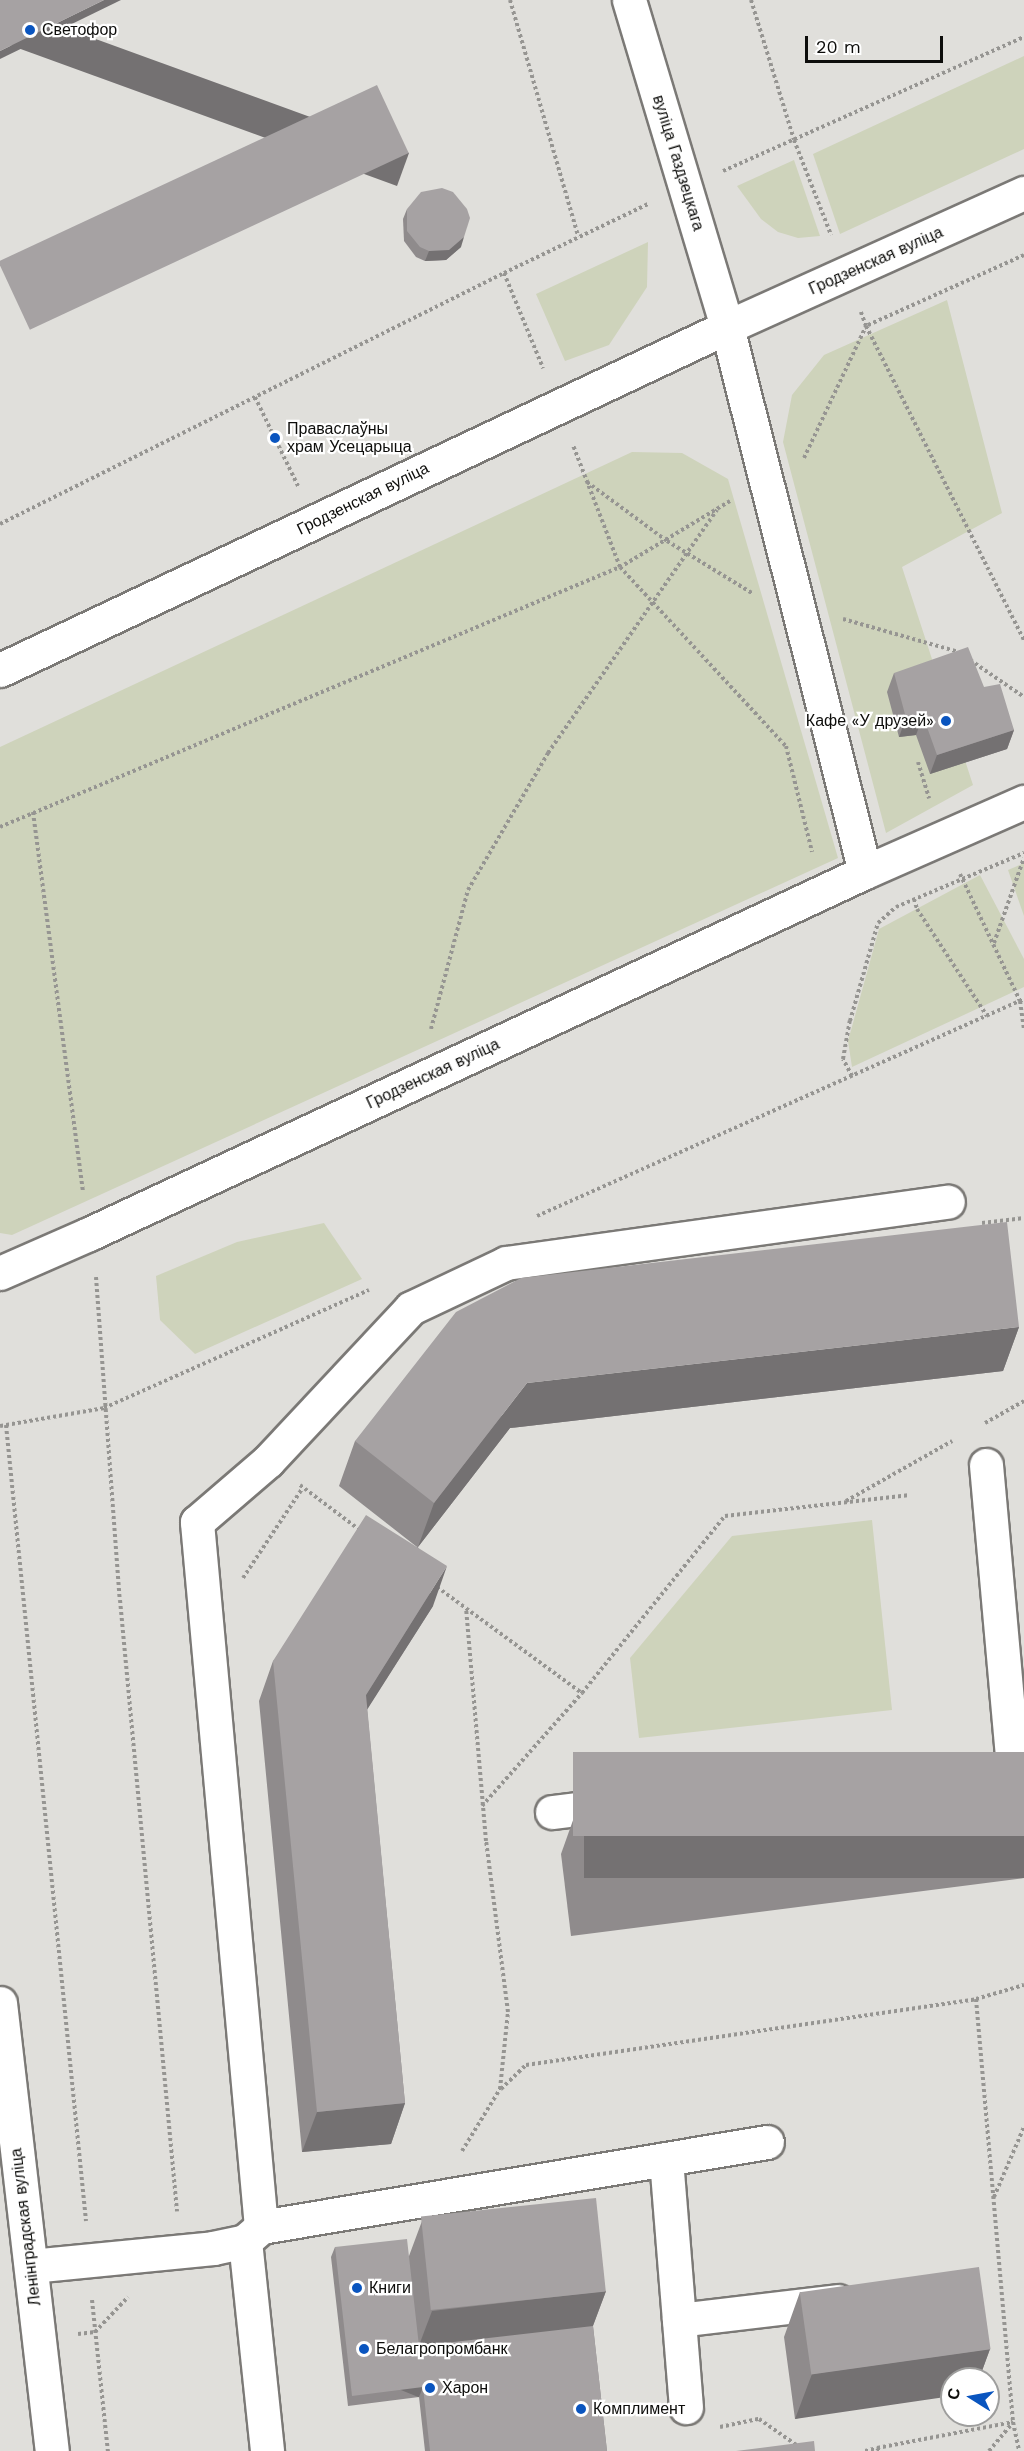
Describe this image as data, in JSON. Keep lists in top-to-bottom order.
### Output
{
  "streets": {
    "street": ["вуліца Газдзецкага", "Гродзенская вуліца", "Ленінградская вуліца"]
  },
  "crossings": [
    ["вуліца Газдзецкага", "Гродзенская вуліца"]
  ],
  "places": [
    "Светофор",
    "Праваслаўны храм Усецарыца",
    "Кафе «У друзей»",
    "Книги",
    "Белагропромбанк",
    "Харон",
    "Комплимент"
  ],
  "scale_bar": "20 m",
  "north": "left"
}
